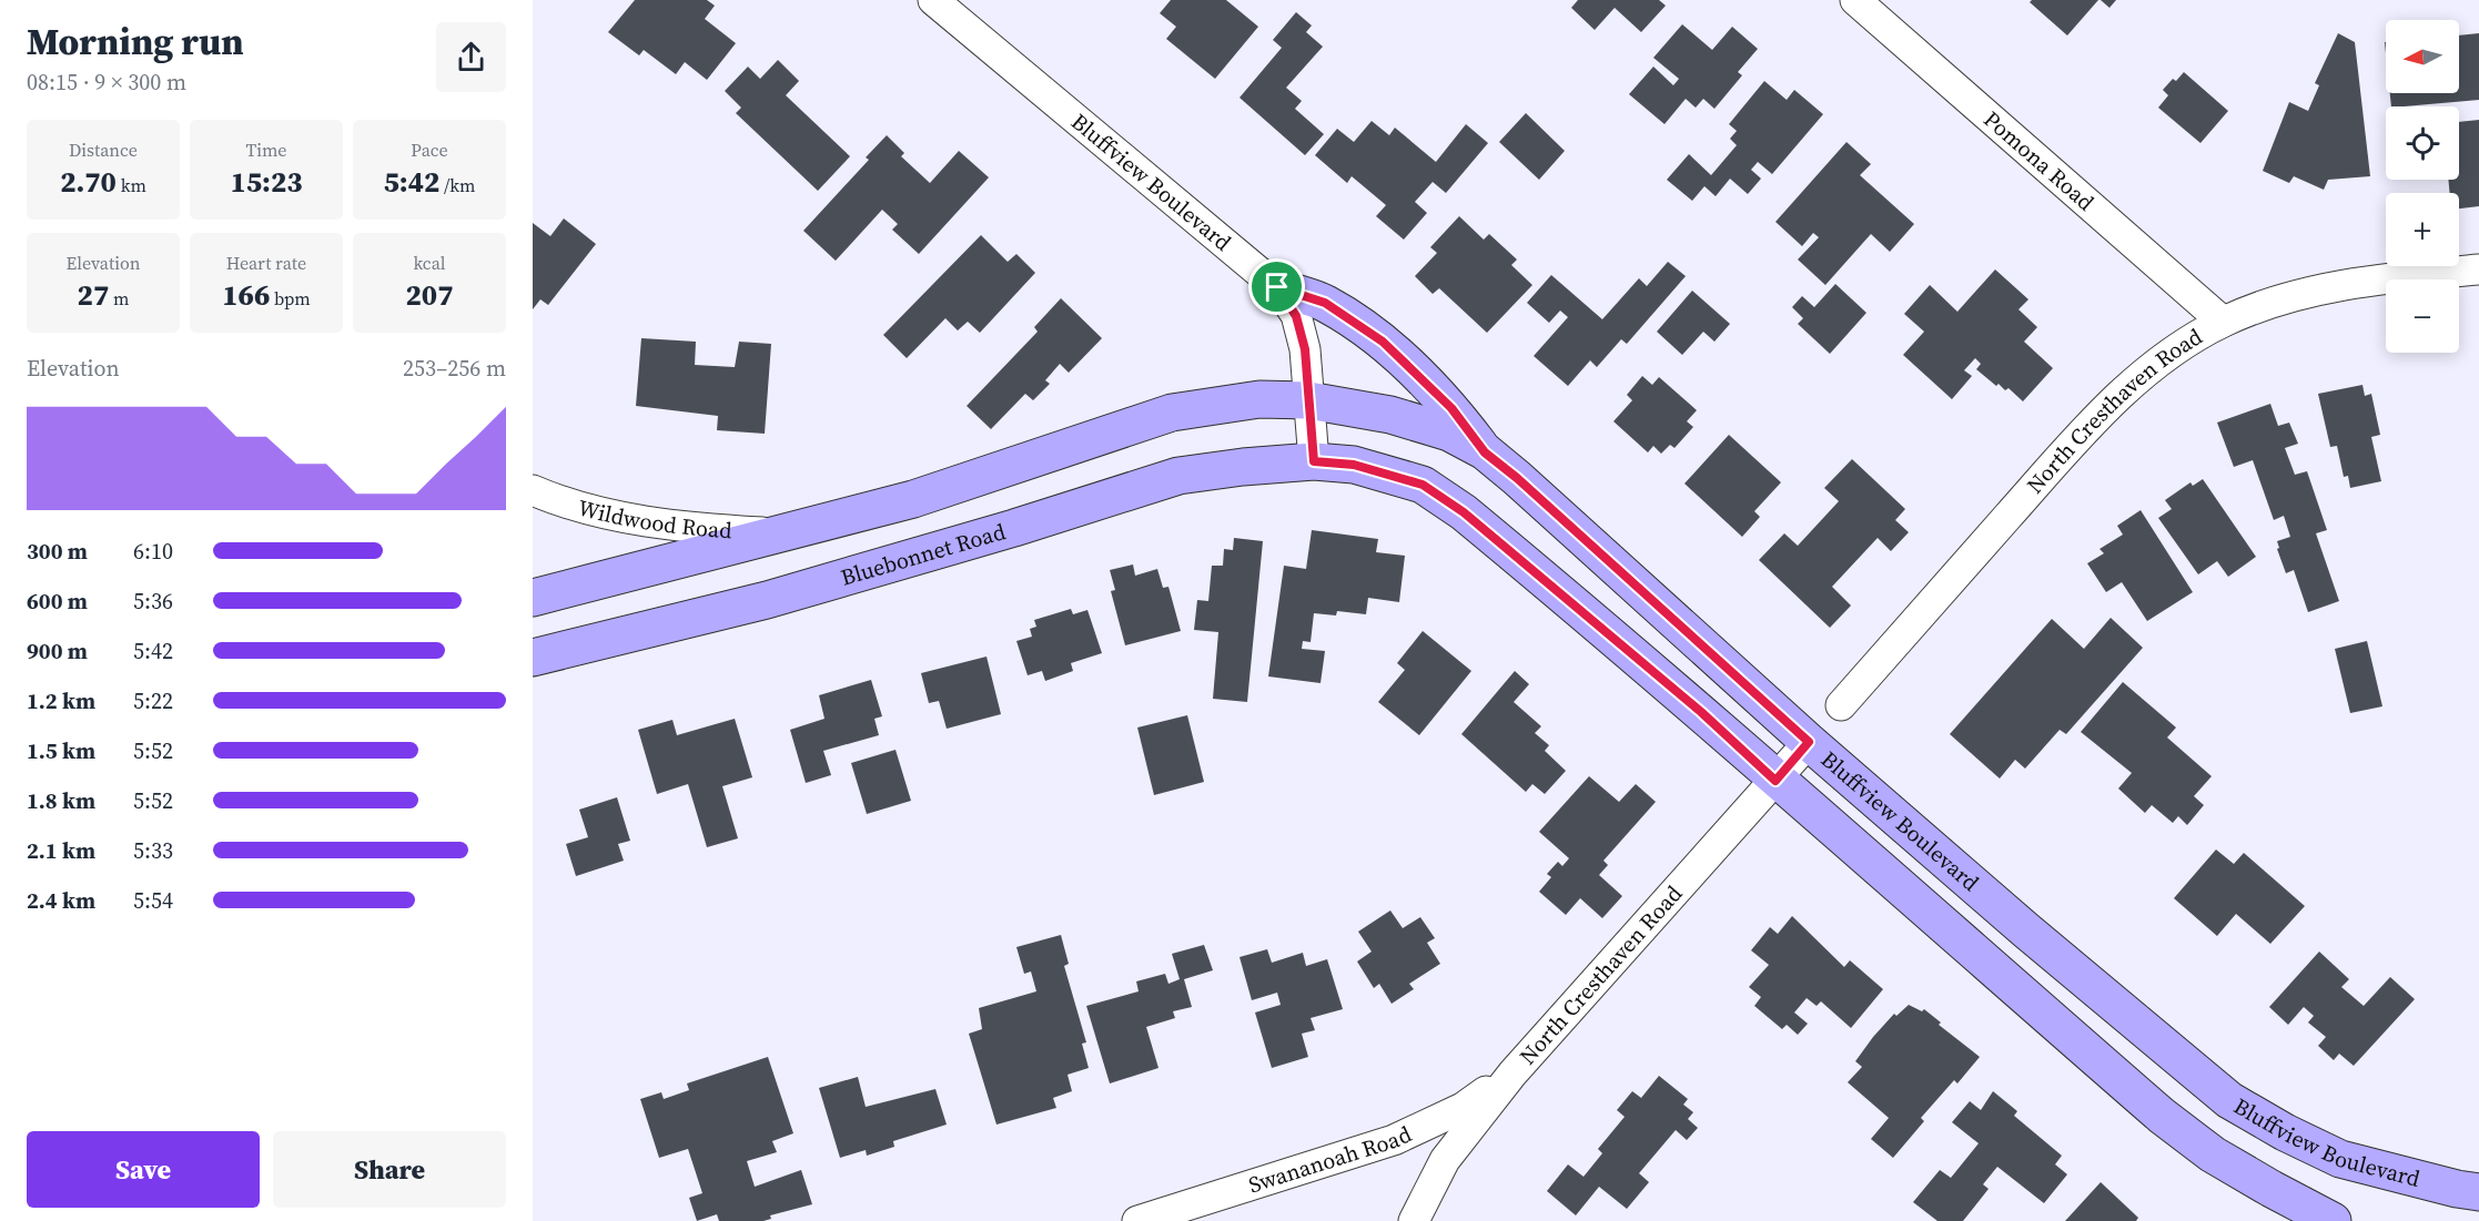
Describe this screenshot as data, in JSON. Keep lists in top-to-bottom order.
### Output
{
  "streets": {
    "main road": ["Bluffview Boulevard", "Bluebonnet Road"],
    "street": [
      "Pomona Road",
      "North Cresthaven Road",
      "Wildwood Road",
      "Swananoah Road"
    ]
  },
  "crossings": [
    ["Pomona Road", "North Cresthaven Road"],
    ["Bluffview Boulevard", "North Cresthaven Road"],
    ["Bluffview Boulevard", "Bluebonnet Road"],
    ["North Cresthaven Road", "Swananoah Road"]
  ],
  "north": "left",
  "page": {
    "heading": ["Morning run", "08:15 · 9 × 300 m"],
    "map_buttons": ["+", "−"],
    "stats": [
      ["Distance", "2.70 km"],
      ["Time", "15:23"],
      ["Pace", "5:42 /km"],
      ["Elevation", "27 m"],
      ["Heart rate", "166 bpm"],
      ["kcal", "207"]
    ],
    "chart": ["Elevation", "253–256 m"],
    "list": [
      {
        "name": "300 m",
        "note": "6:10"
      },
      {
        "name": "600 m",
        "note": "5:36"
      },
      {
        "name": "900 m",
        "note": "5:42"
      },
      {
        "name": "1.2 km",
        "note": "5:22"
      },
      {
        "name": "1.5 km",
        "note": "5:52"
      },
      {
        "name": "1.8 km",
        "note": "5:52"
      },
      {
        "name": "2.1 km",
        "note": "5:33"
      },
      {
        "name": "2.4 km",
        "note": "5:54"
      }
    ],
    "buttons": ["Save", "Share"]
  }
}
